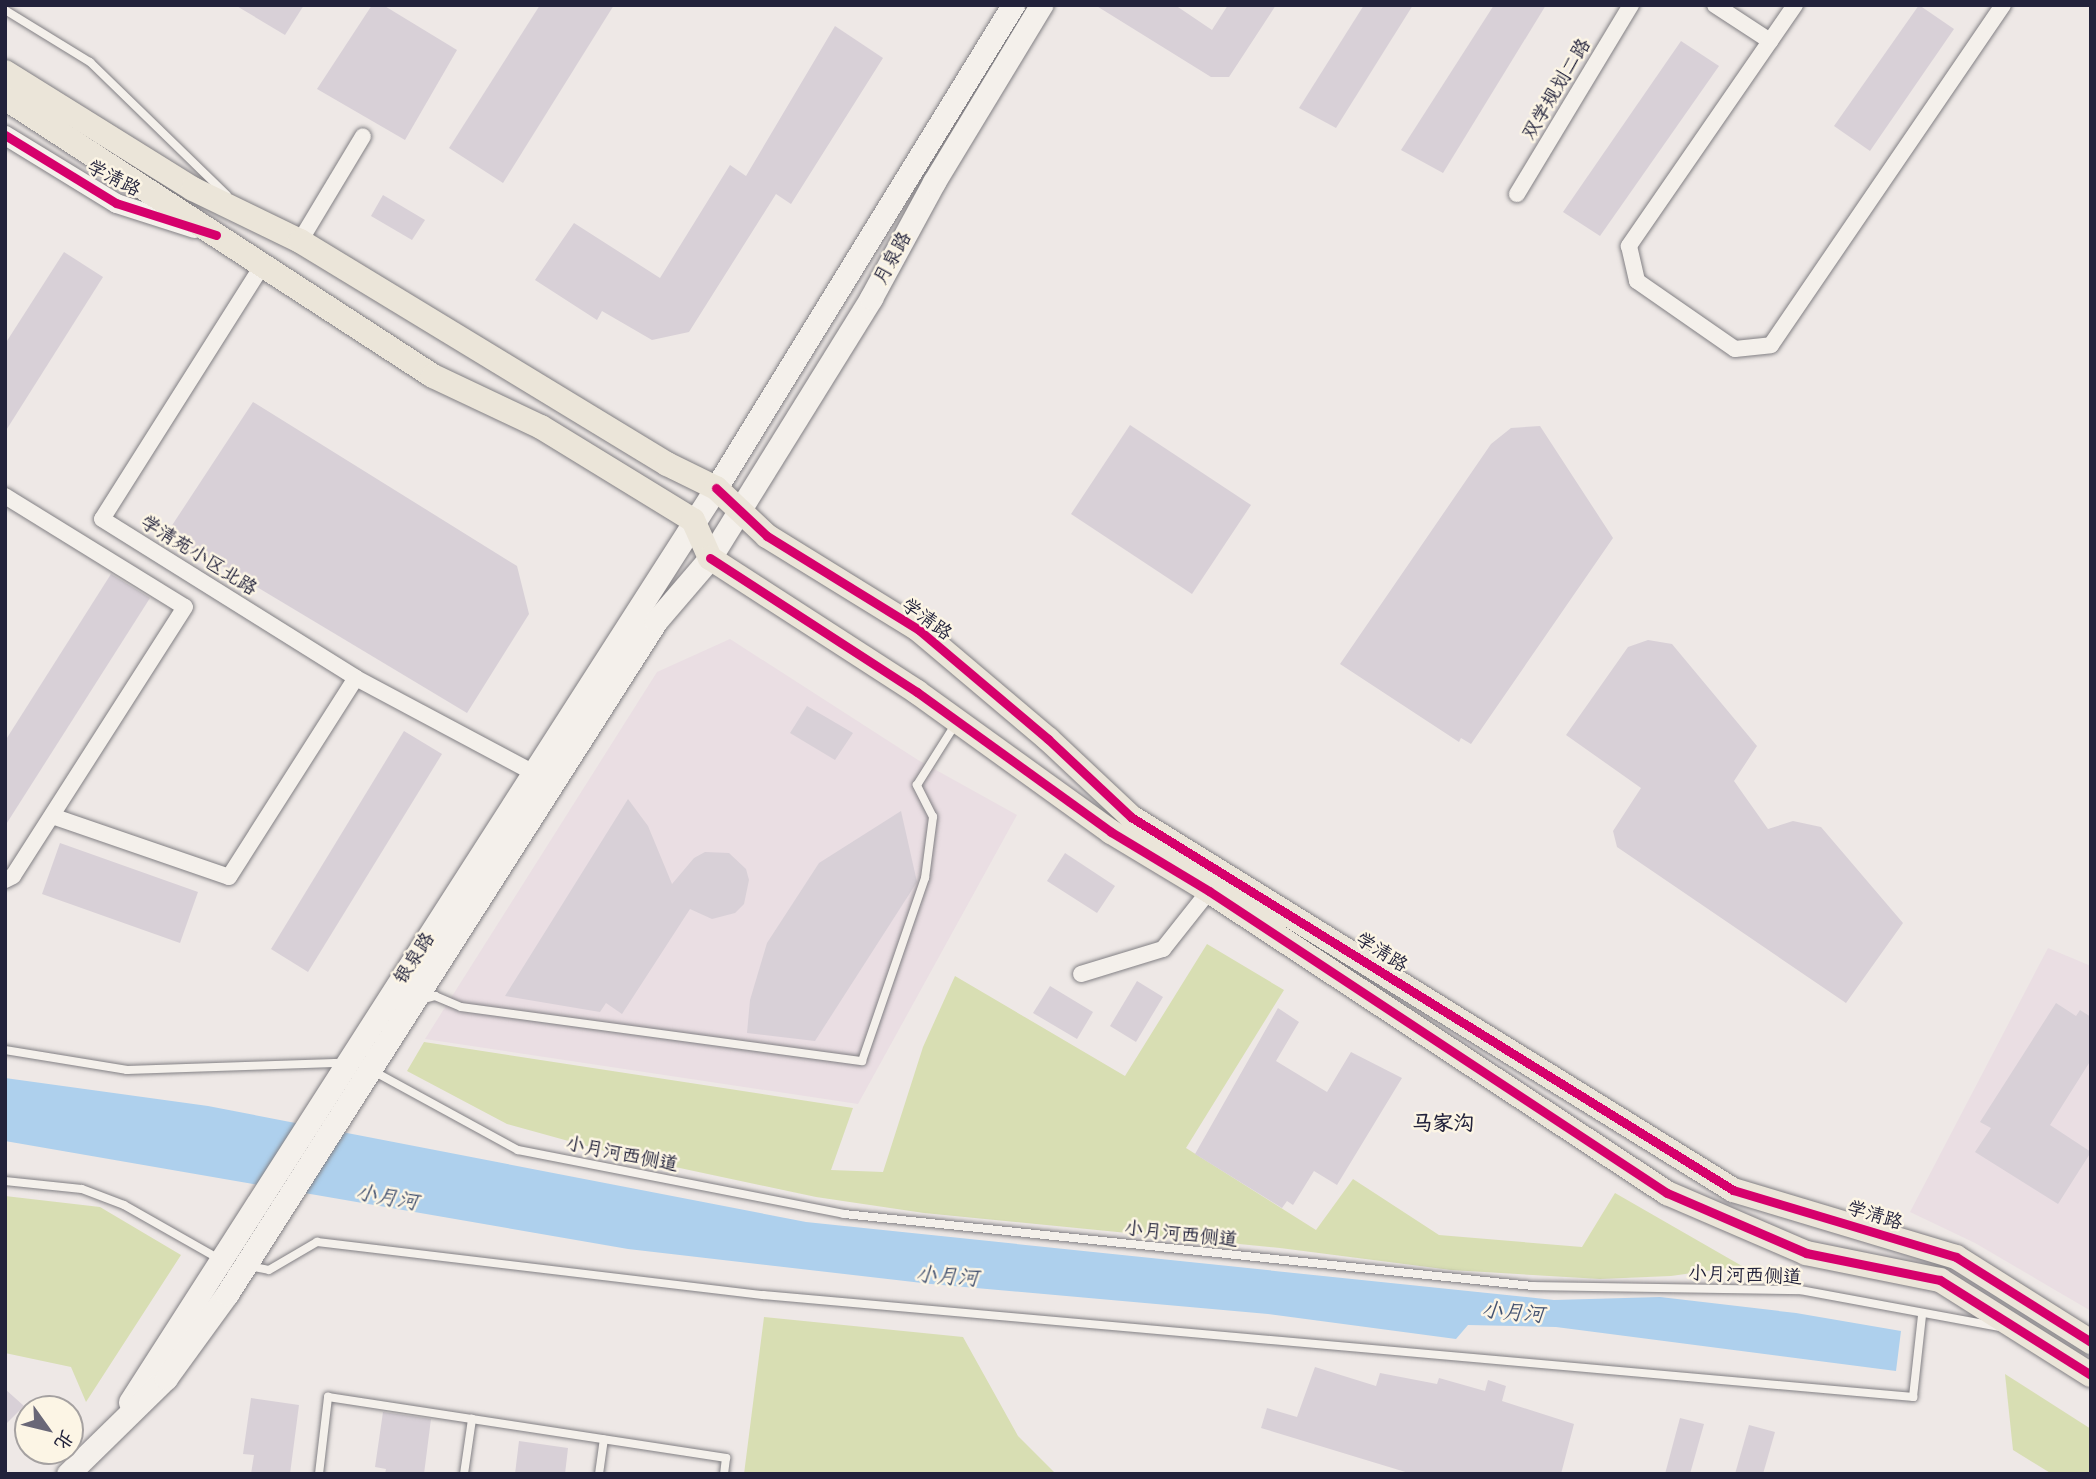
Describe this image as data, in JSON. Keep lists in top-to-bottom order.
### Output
{
  "streets": {
    "main road": ["学清路", "月泉路", "银泉路"],
    "street": ["双学规划二路", "学清苑小区北路"],
    "lane": ["小月河西侧道"]
  },
  "crossings": [
    ["学清路", "月泉路"],
    ["学清路", "学清苑小区北路"],
    ["学清路", "银泉路"],
    ["月泉路", "银泉路"],
    ["学清苑小区北路", "银泉路"],
    ["银泉路", "小月河西侧道"]
  ],
  "districts": ["马家沟"],
  "water": ["小月河"],
  "north": "bottom right"
}
